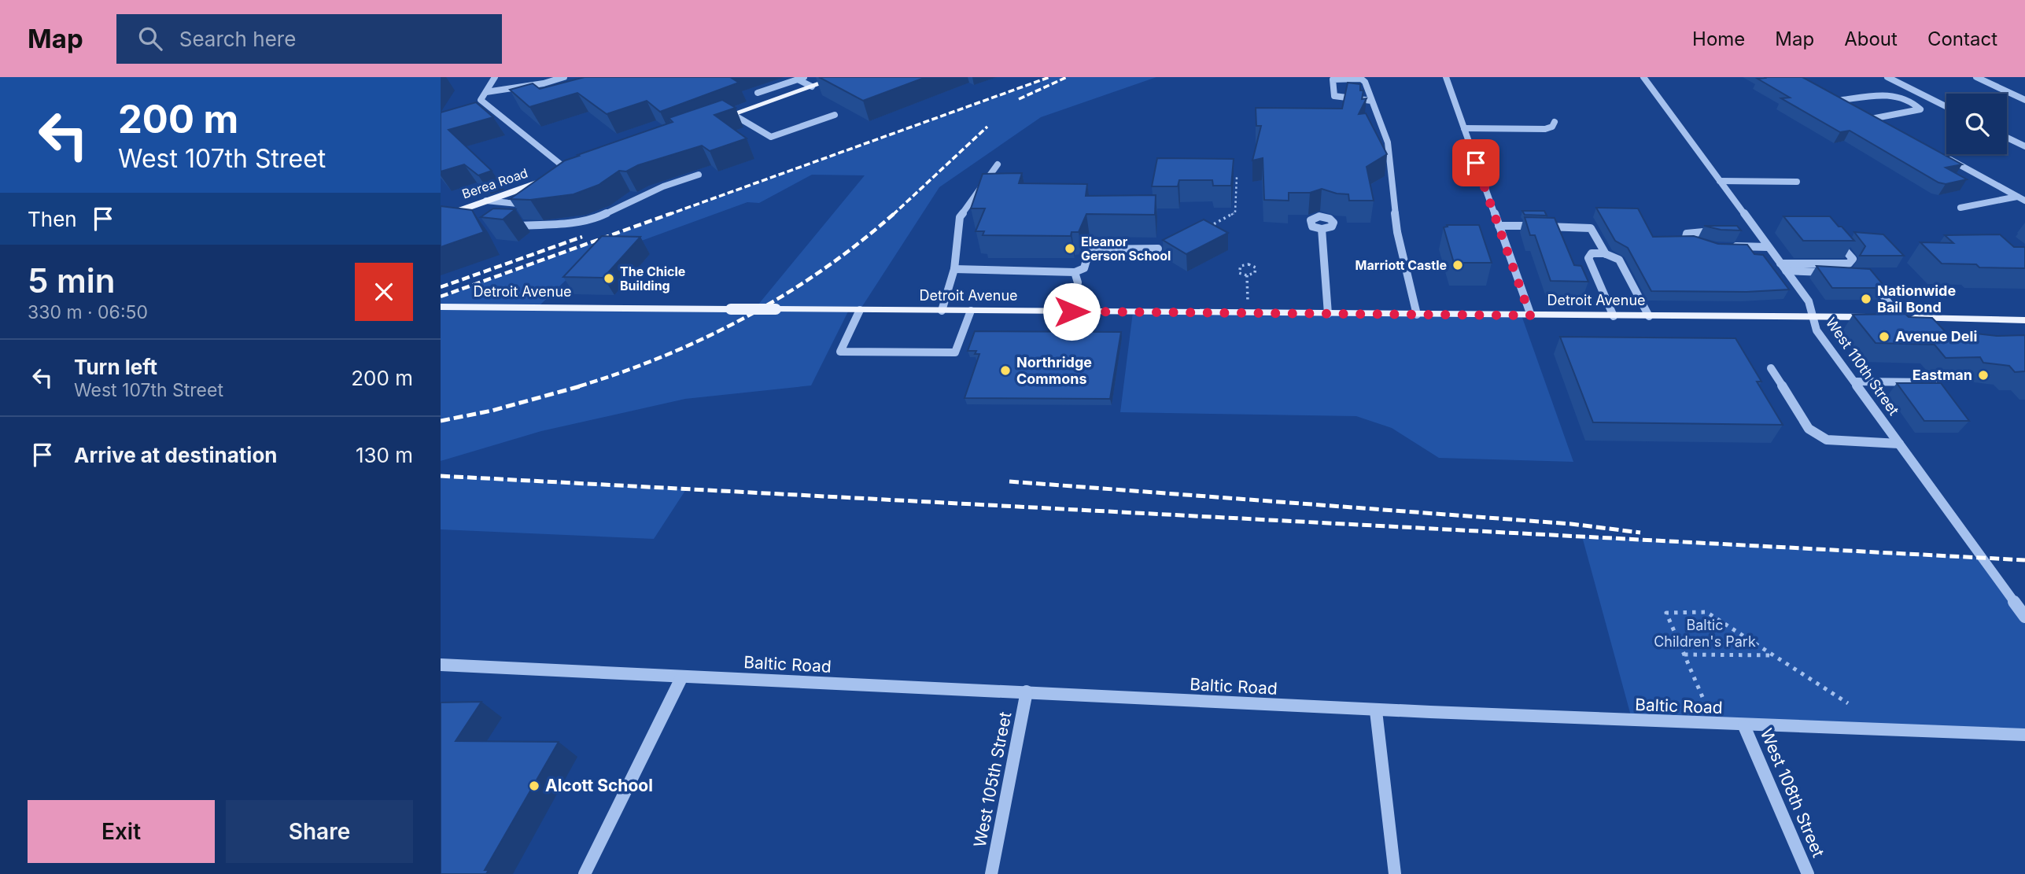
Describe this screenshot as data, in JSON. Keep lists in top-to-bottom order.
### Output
{
  "streets": {
    "main road": ["Berea Road", "Detroit Avenue"],
    "street": [
      "West 110th Street",
      "Baltic Road",
      "West 105th Street",
      "West 108th Street"
    ]
  },
  "crossings": [
    ["Detroit Avenue", "West 110th Street"],
    ["Baltic Road", "West 105th Street"],
    ["Baltic Road", "West 108th Street"]
  ],
  "parks": ["Baltic Children's Park"],
  "places": [
    "Eleanor Gerson School",
    "Marriott Castle",
    "The Chicle Building",
    "Nationwide Bail Bond",
    "Avenue Deli",
    "Northridge Commons",
    "Eastman",
    "Alcott School"
  ],
  "page": {
    "header": "Map",
    "search": "Search here",
    "nav": [
      "Home",
      "Map",
      "About",
      "Contact"
    ],
    "turn": ["200 m", "West 107th Street"],
    "then": "Then",
    "heading": ["5 min", "330 m · 06:50"],
    "list": [
      {
        "name": "Turn left",
        "note": "West 107th Street",
        "value": "200 m"
      },
      {
        "name": "Arrive at destination",
        "value": "130 m"
      }
    ],
    "buttons": ["Exit", "Share"]
  }
}
